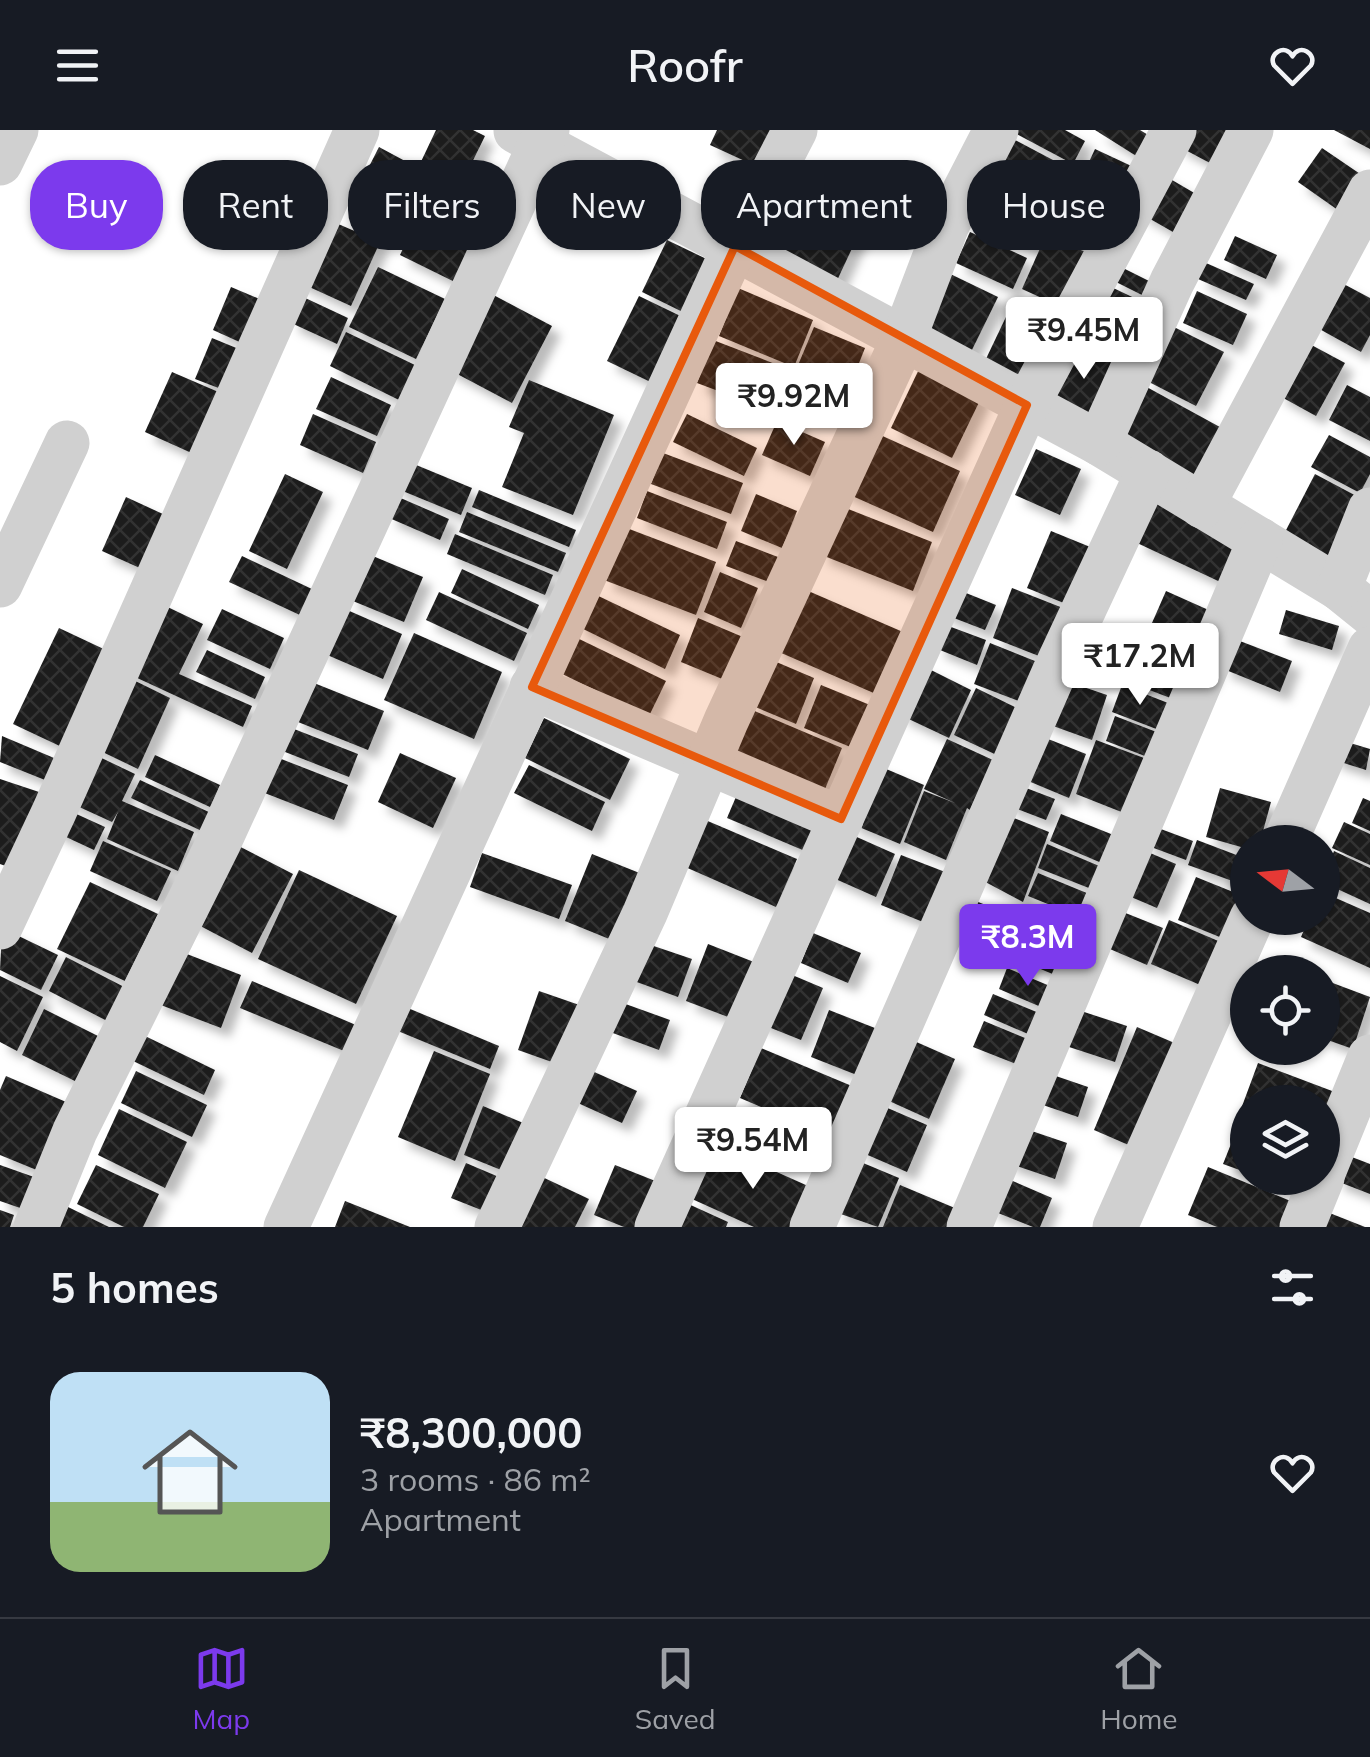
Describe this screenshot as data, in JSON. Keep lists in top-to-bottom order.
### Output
{
  "north": "left",
  "page": {
    "header": "Roofr",
    "chip": [
      "Buy",
      "Rent",
      "Filters",
      "New",
      "Apartment",
      "House"
    ],
    "price": [
      "₹9.45M",
      "₹9.92M",
      "₹17.2M",
      "₹8.3M",
      "₹9.54M"
    ],
    "heading": "5 homes",
    "list": [
      {
        "name": "₹8,300,000",
        "note": "3 rooms · 86 m² · Apartment"
      }
    ],
    "tabs": ["Map", "Saved", "Home"]
  }
}
